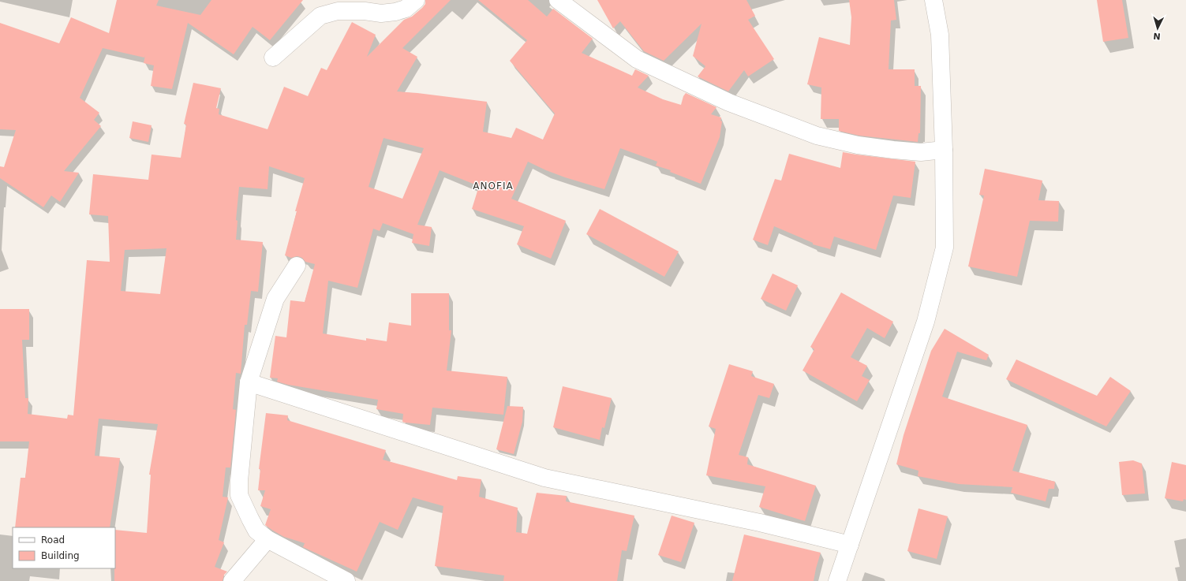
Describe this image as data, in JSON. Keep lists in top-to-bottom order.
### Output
{
  "districts": ["ANOFIA"],
  "legend": ["Road", "Building"],
  "north": "bottom"
}
